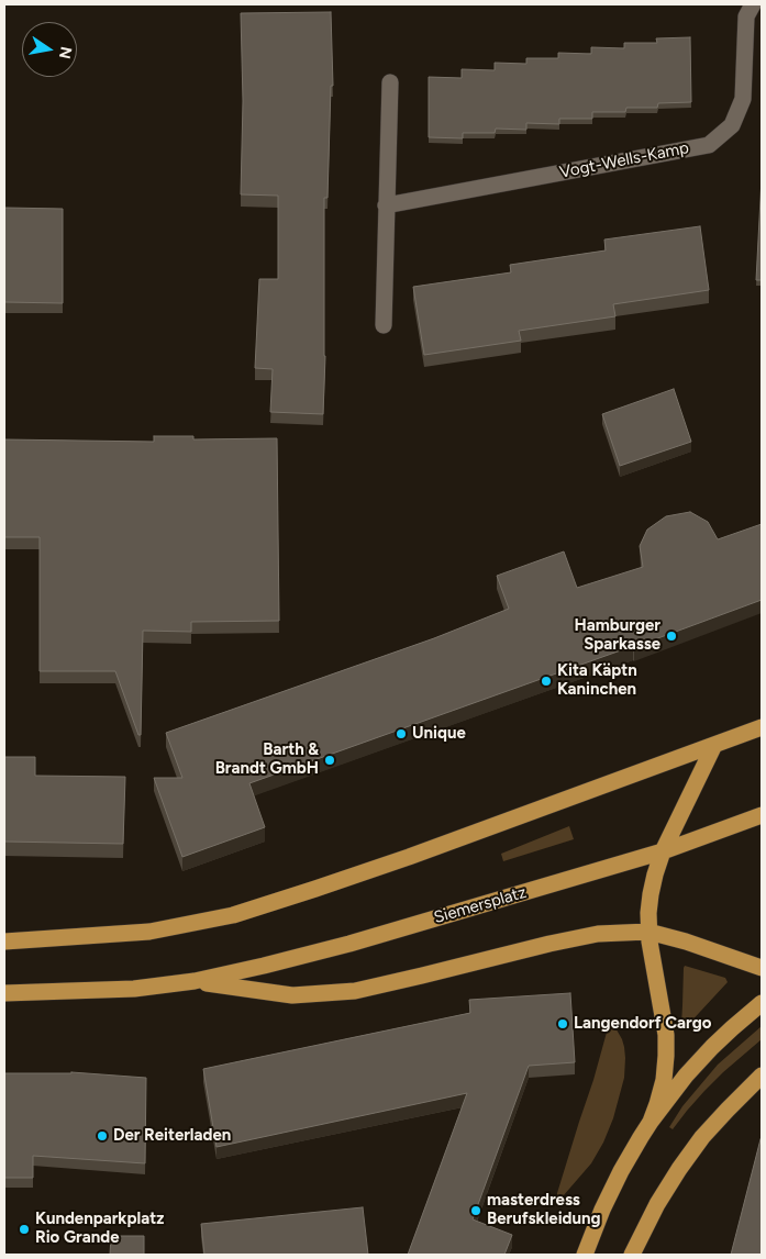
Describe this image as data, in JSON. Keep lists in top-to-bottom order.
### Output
{
  "streets": {
    "main road": ["Siemersplatz"],
    "street": ["Vogt-Wells-Kamp"]
  },
  "places": [
    "Hamburger Sparkasse",
    "Kita Käptn Kaninchen",
    "Unique",
    "Barth & Brandt GmbH",
    "Langendorf Cargo",
    "Der Reiterladen",
    "masterdress Berufskleidung",
    "Kundenparkplatz Rio Grande"
  ],
  "north": "right"
}
